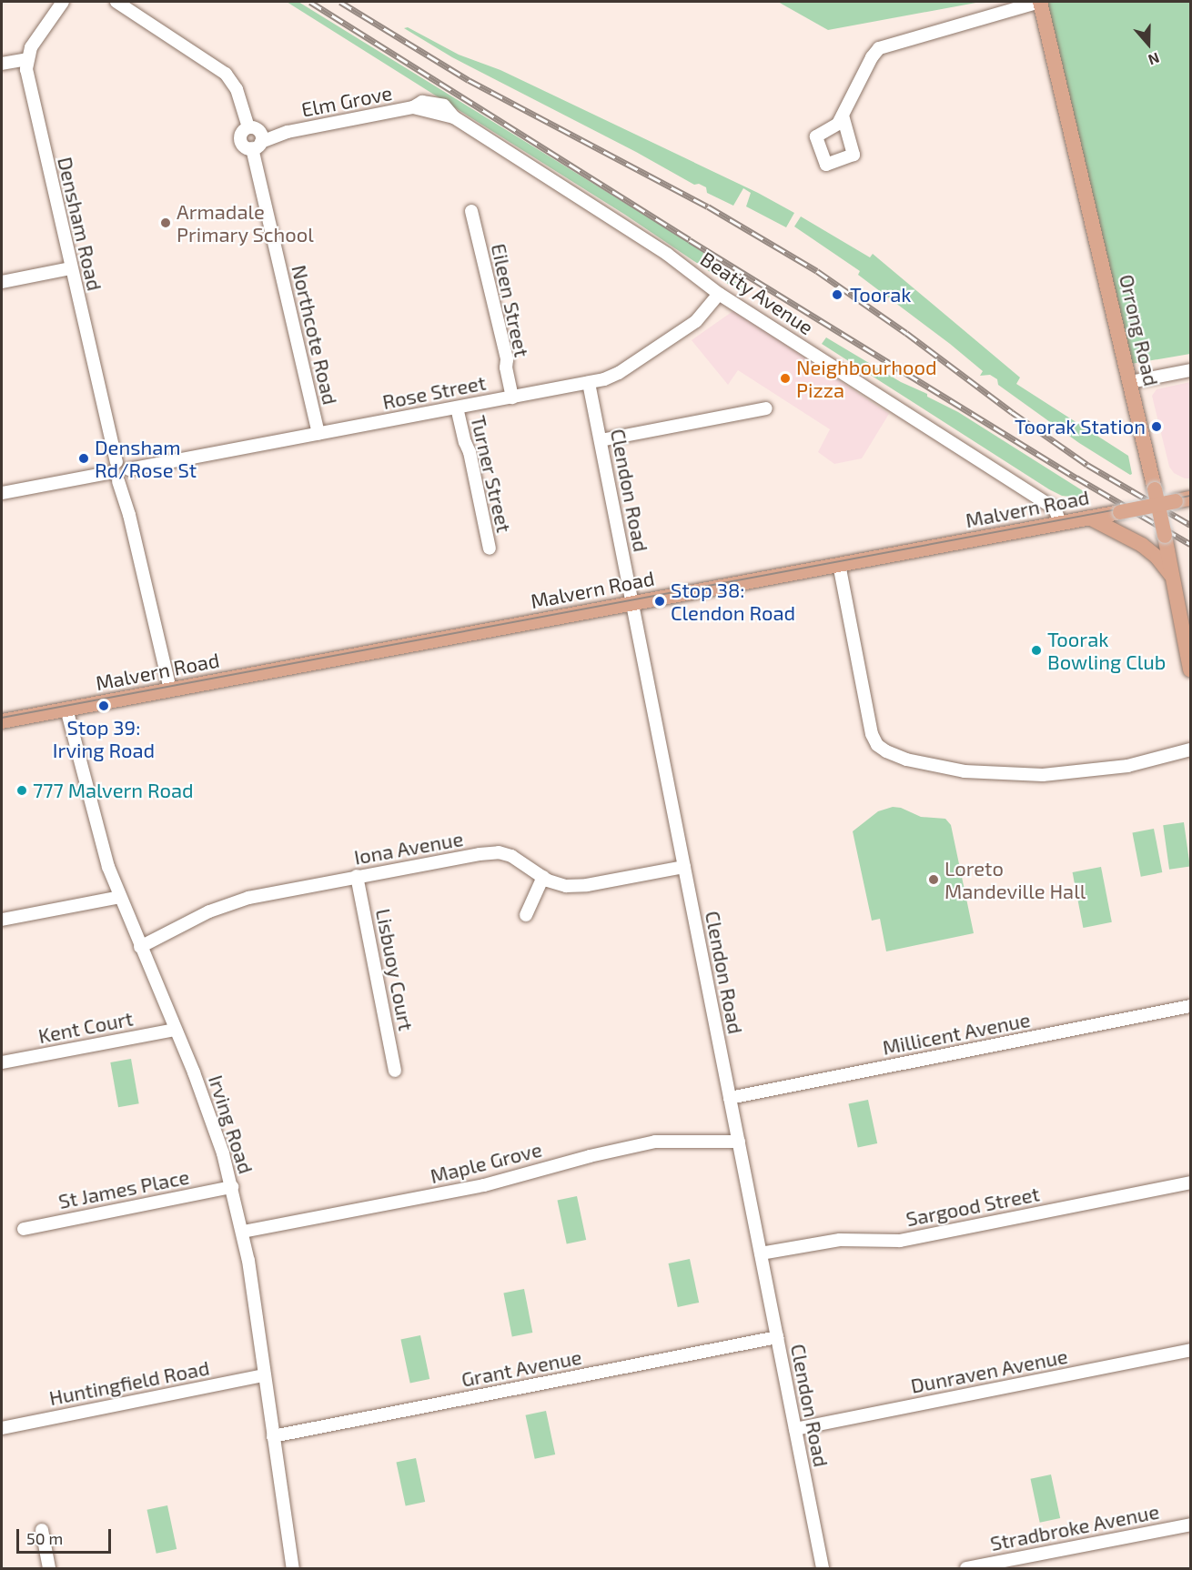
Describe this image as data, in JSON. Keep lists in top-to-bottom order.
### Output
{
  "streets": {
    "main road": ["Orrong Road", "Malvern Road"],
    "street": [
      "Elm Grove",
      "Densham Road",
      "Beatty Avenue",
      "Eileen Street",
      "Northcote Road",
      "Rose Street",
      "Turner Street",
      "Clendon Road",
      "Iona Avenue",
      "Lisbuoy Court",
      "Kent Court",
      "Millicent Avenue",
      "Irving Road",
      "Maple Grove",
      "St James Place",
      "Sargood Street",
      "Grant Avenue",
      "Dunraven Avenue",
      "Huntingfield Road",
      "Stradbroke Avenue"
    ]
  },
  "crossings": [
    ["Elm Grove", "Beatty Avenue"],
    ["Elm Grove", "Northcote Road"],
    ["Densham Road", "Rose Street"],
    ["Beatty Avenue", "Rose Street"],
    ["Beatty Avenue", "Malvern Road"],
    ["Eileen Street", "Rose Street"],
    ["Orrong Road", "Malvern Road"],
    ["Northcote Road", "Rose Street"],
    ["Rose Street", "Turner Street"],
    ["Rose Street", "Clendon Road"],
    ["Clendon Road", "Malvern Road"],
    ["Clendon Road", "Iona Avenue"],
    ["Clendon Road", "Millicent Avenue"],
    ["Clendon Road", "Maple Grove"],
    ["Clendon Road", "Sargood Street"],
    ["Clendon Road", "Grant Avenue"],
    ["Clendon Road", "Dunraven Avenue"],
    ["Malvern Road", "Irving Road"],
    ["Iona Avenue", "Lisbuoy Court"],
    ["Iona Avenue", "Irving Road"],
    ["Kent Court", "Irving Road"],
    ["Irving Road", "Maple Grove"],
    ["Irving Road", "St James Place"],
    ["Irving Road", "Grant Avenue"],
    ["Irving Road", "Huntingfield Road"]
  ],
  "places": [
    "Armadale Primary School",
    "Toorak",
    "Neighbourhood Pizza",
    "Toorak Station",
    "Densham Rd/Rose St",
    "Stop 38: Clendon Road",
    "Toorak Bowling Club",
    "Stop 39: Irving Road",
    "777 Malvern Road",
    "Loreto Mandeville Hall"
  ],
  "scale_bar": "50 m",
  "north": "bottom"
}
